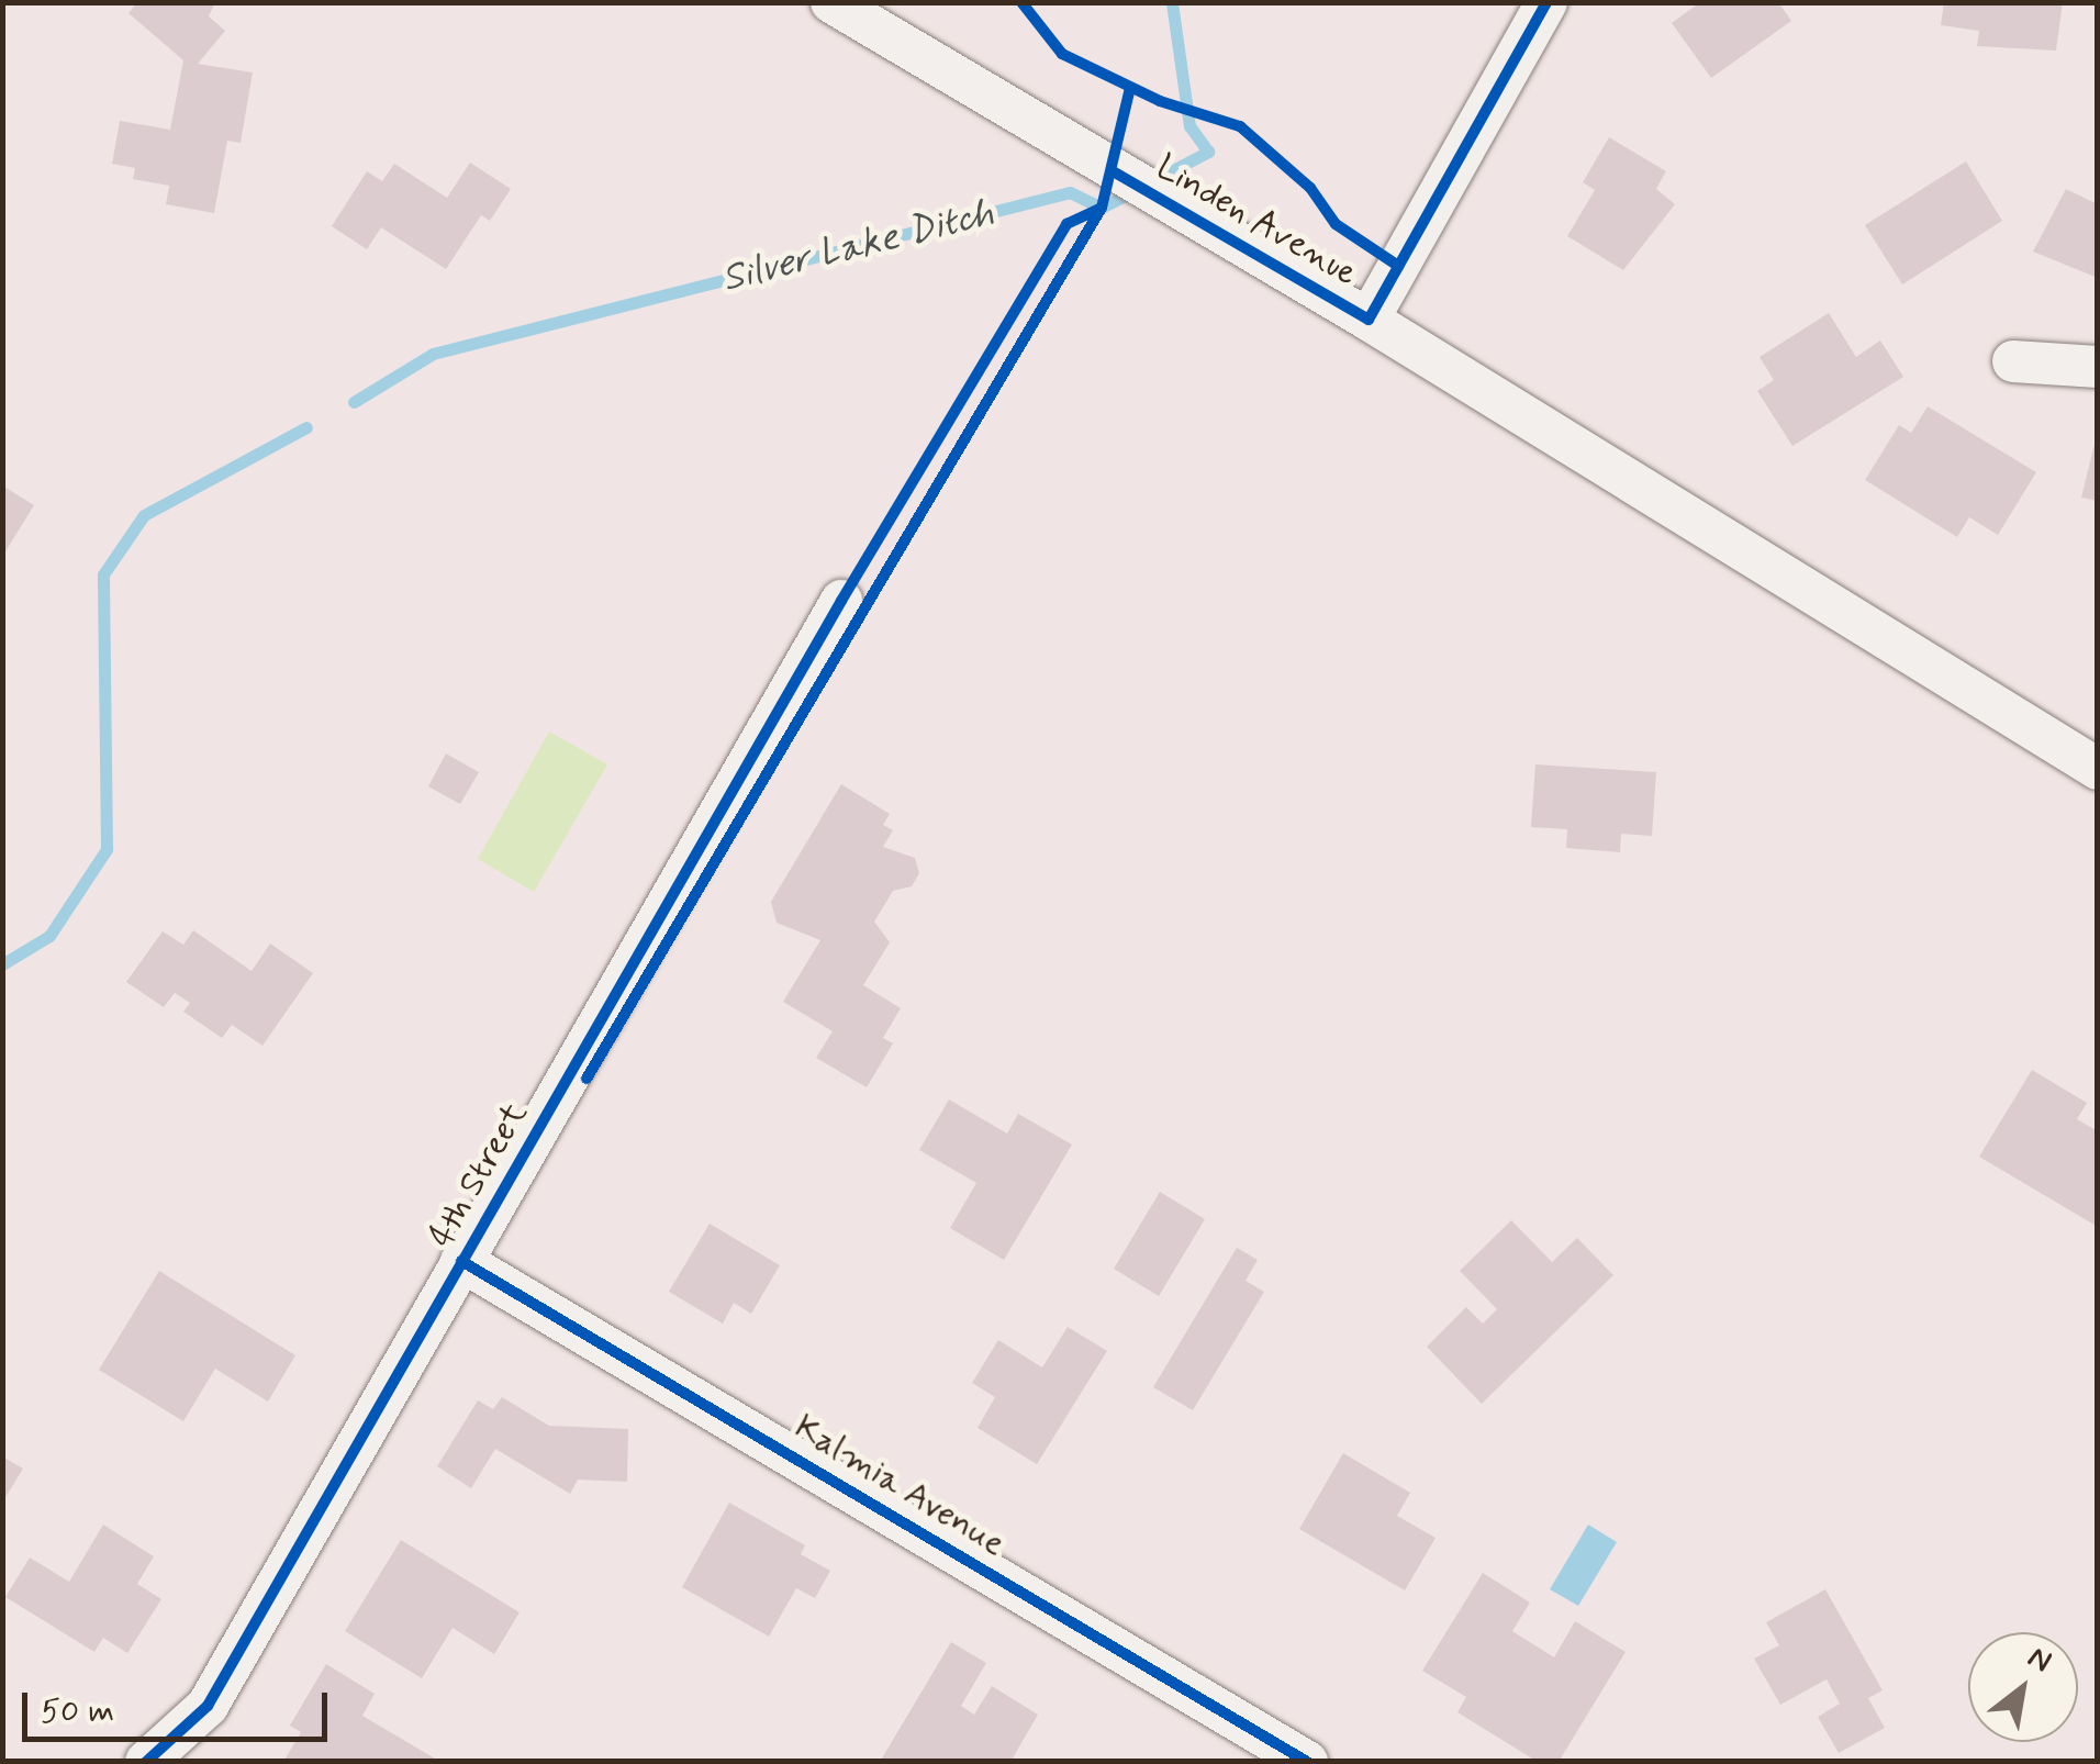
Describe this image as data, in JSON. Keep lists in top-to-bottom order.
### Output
{
  "streets": {
    "street": ["Linden Avenue", "4th Street", "Kalmia Avenue"]
  },
  "crossings": [
    ["4th Street", "Kalmia Avenue"]
  ],
  "water": ["Silver Lake Ditch"],
  "scale_bar": "50 m",
  "north": "top right"
}
